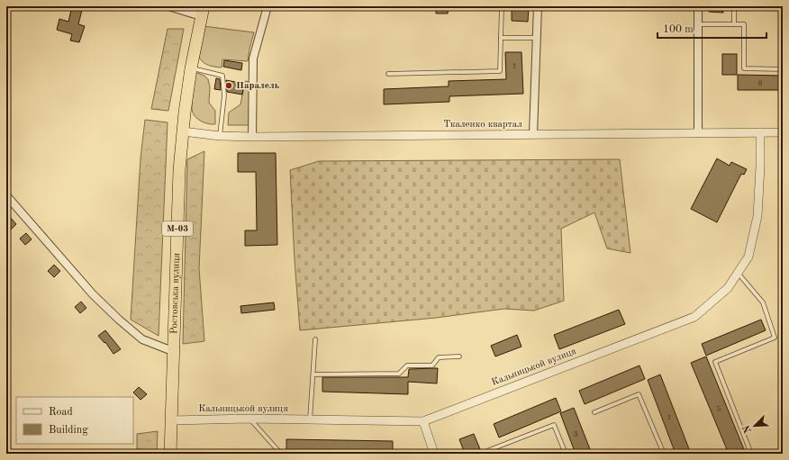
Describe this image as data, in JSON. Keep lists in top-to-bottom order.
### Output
{
  "streets": {
    "highway": ["М-03", "Ростовська вулиця"],
    "street": ["Ткаленко квартал", "Кальницькой вулиця"]
  },
  "crossings": [
    ["Ткаленко квартал", "Ростовська вулиця"],
    ["Ткаленко квартал", "Кальницькой вулиця"],
    ["Ростовська вулиця", "Кальницькой вулиця"]
  ],
  "places": ["Паралель"],
  "house_numbers": [
    "1",
    "6",
    "5",
    "1",
    "3"
  ],
  "legend": ["Road", "Building"],
  "scale_bar": "100 m",
  "north": "bottom left"
}
